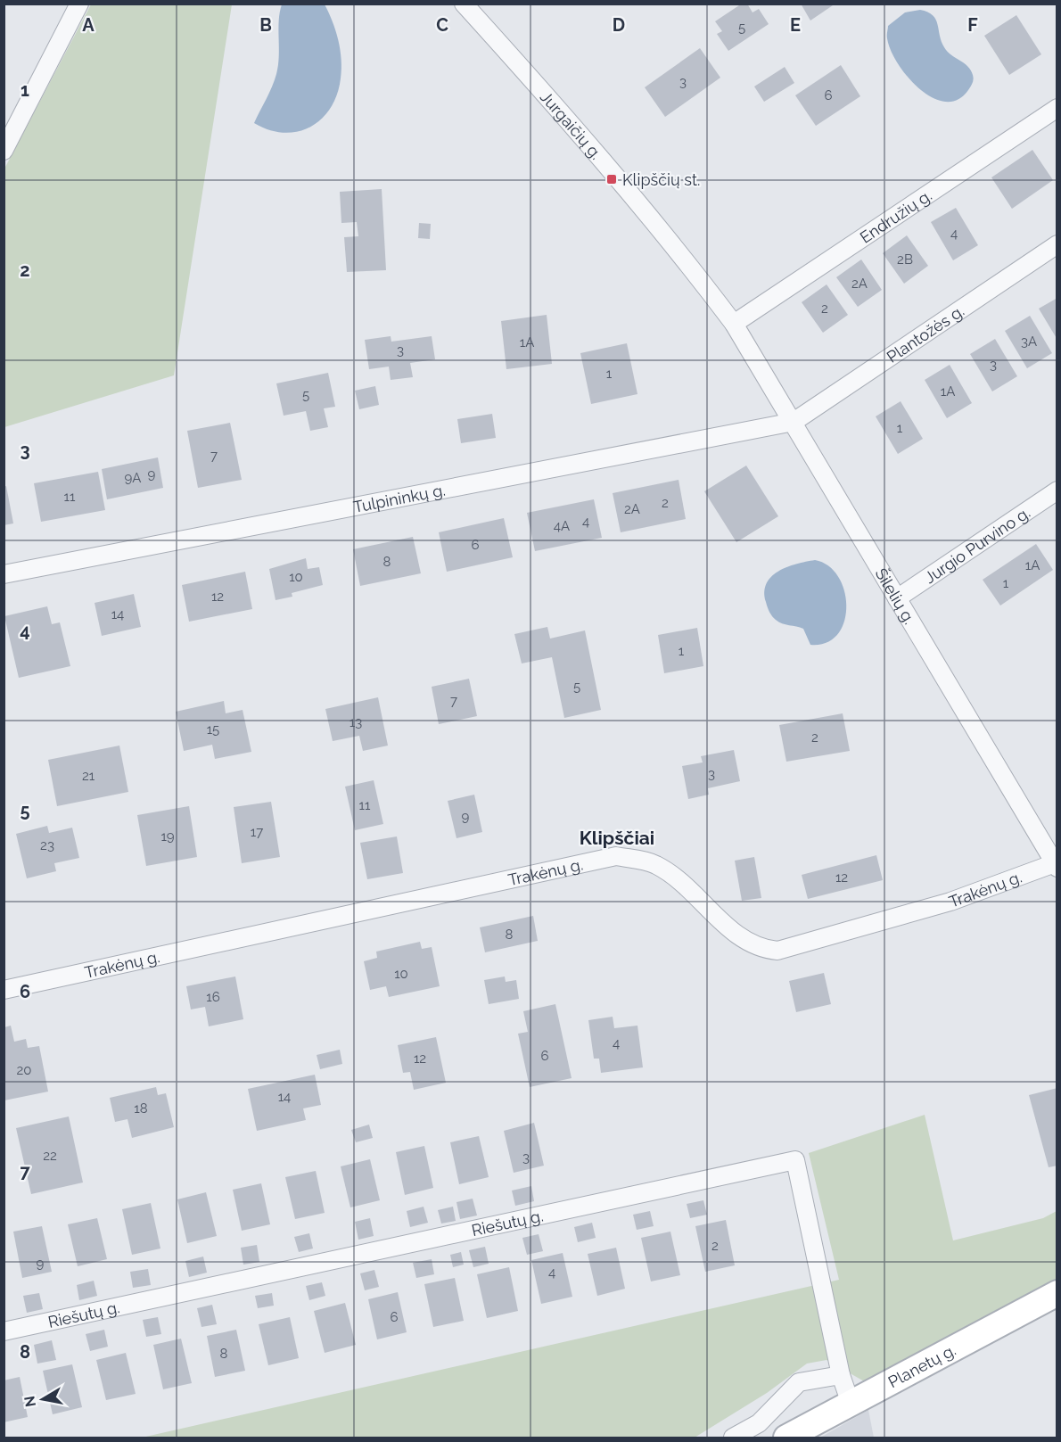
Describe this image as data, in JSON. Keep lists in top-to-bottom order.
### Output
{
  "streets": {
    "main road": ["Planetų g."],
    "street": [
      "Jurgaičių g.",
      "Endružių g.",
      "Plantožės g.",
      "Tulpininkų g.",
      "Jurgio Purvino g.",
      "Šilelių g.",
      "Trakėnų g.",
      "Riešutų g."
    ]
  },
  "crossings": [
    ["Jurgaičių g.", "Endružių g."],
    ["Jurgaičių g.", "Šilelių g."],
    ["Endružių g.", "Šilelių g."],
    ["Plantožės g.", "Tulpininkų g."],
    ["Plantožės g.", "Šilelių g."],
    ["Tulpininkų g.", "Šilelių g."],
    ["Jurgio Purvino g.", "Šilelių g."],
    ["Šilelių g.", "Trakėnų g."]
  ],
  "districts": ["Klipščiai"],
  "places": {
    "transit": ["Klipščių st."]
  },
  "house_numbers": [
    "5",
    "3",
    "6",
    "4",
    "2B",
    "2A",
    "2",
    "3A",
    "1A",
    "3",
    "3",
    "1",
    "1A",
    "5",
    "1",
    "7",
    "9",
    "9A",
    "11",
    "2",
    "2A",
    "4",
    "4A",
    "6",
    "8",
    "1A",
    "10",
    "1",
    "12",
    "14",
    "1",
    "5",
    "7",
    "13",
    "15",
    "2",
    "3",
    "21",
    "11",
    "9",
    "17",
    "19",
    "23",
    "12",
    "8",
    "10",
    "16",
    "4",
    "6",
    "12",
    "20",
    "14",
    "18",
    "22",
    "3",
    "2",
    "9",
    "4",
    "6",
    "8"
  ],
  "north": "left",
  "grid": {
    "columns": [
      "A",
      "B",
      "C",
      "D",
      "E",
      "F"
    ],
    "rows": [
      "1",
      "2",
      "3",
      "4",
      "5",
      "6",
      "7",
      "8"
    ]
  }
}
